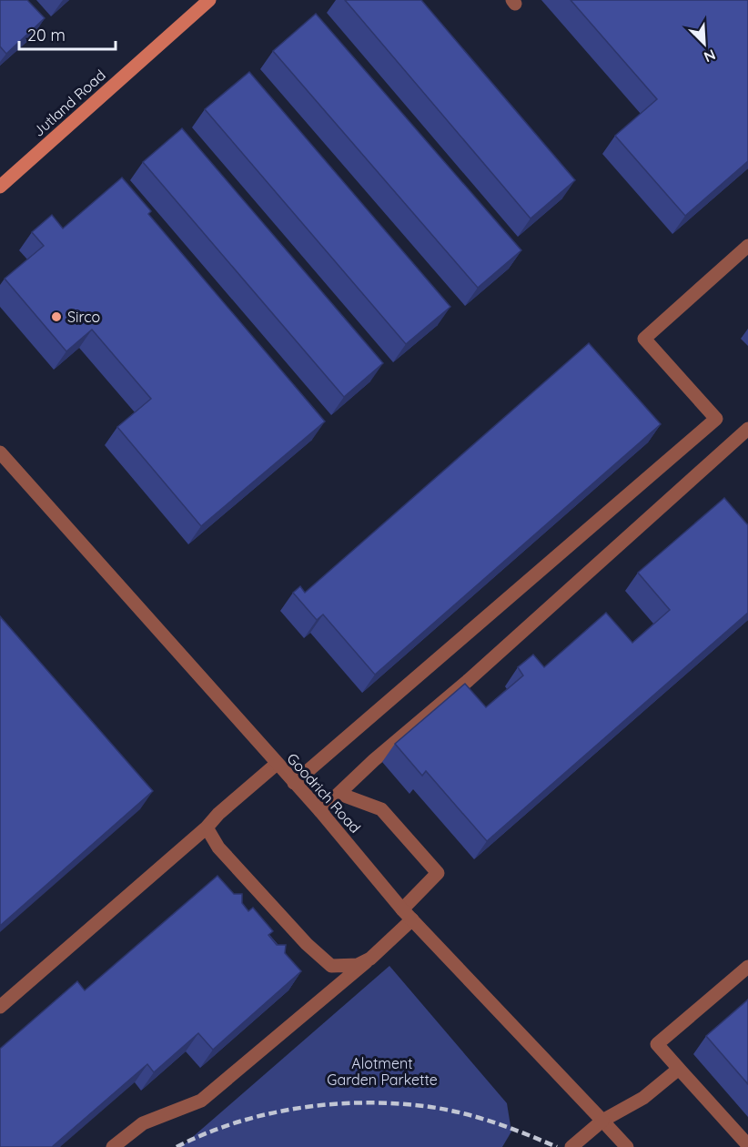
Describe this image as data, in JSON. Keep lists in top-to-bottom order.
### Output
{
  "streets": {
    "street": ["Jutland Road", "Goodrich Road"]
  },
  "parks": ["Alotment Garden Parkette"],
  "places": ["Sirco"],
  "scale_bar": "20 m",
  "north": "bottom right"
}
